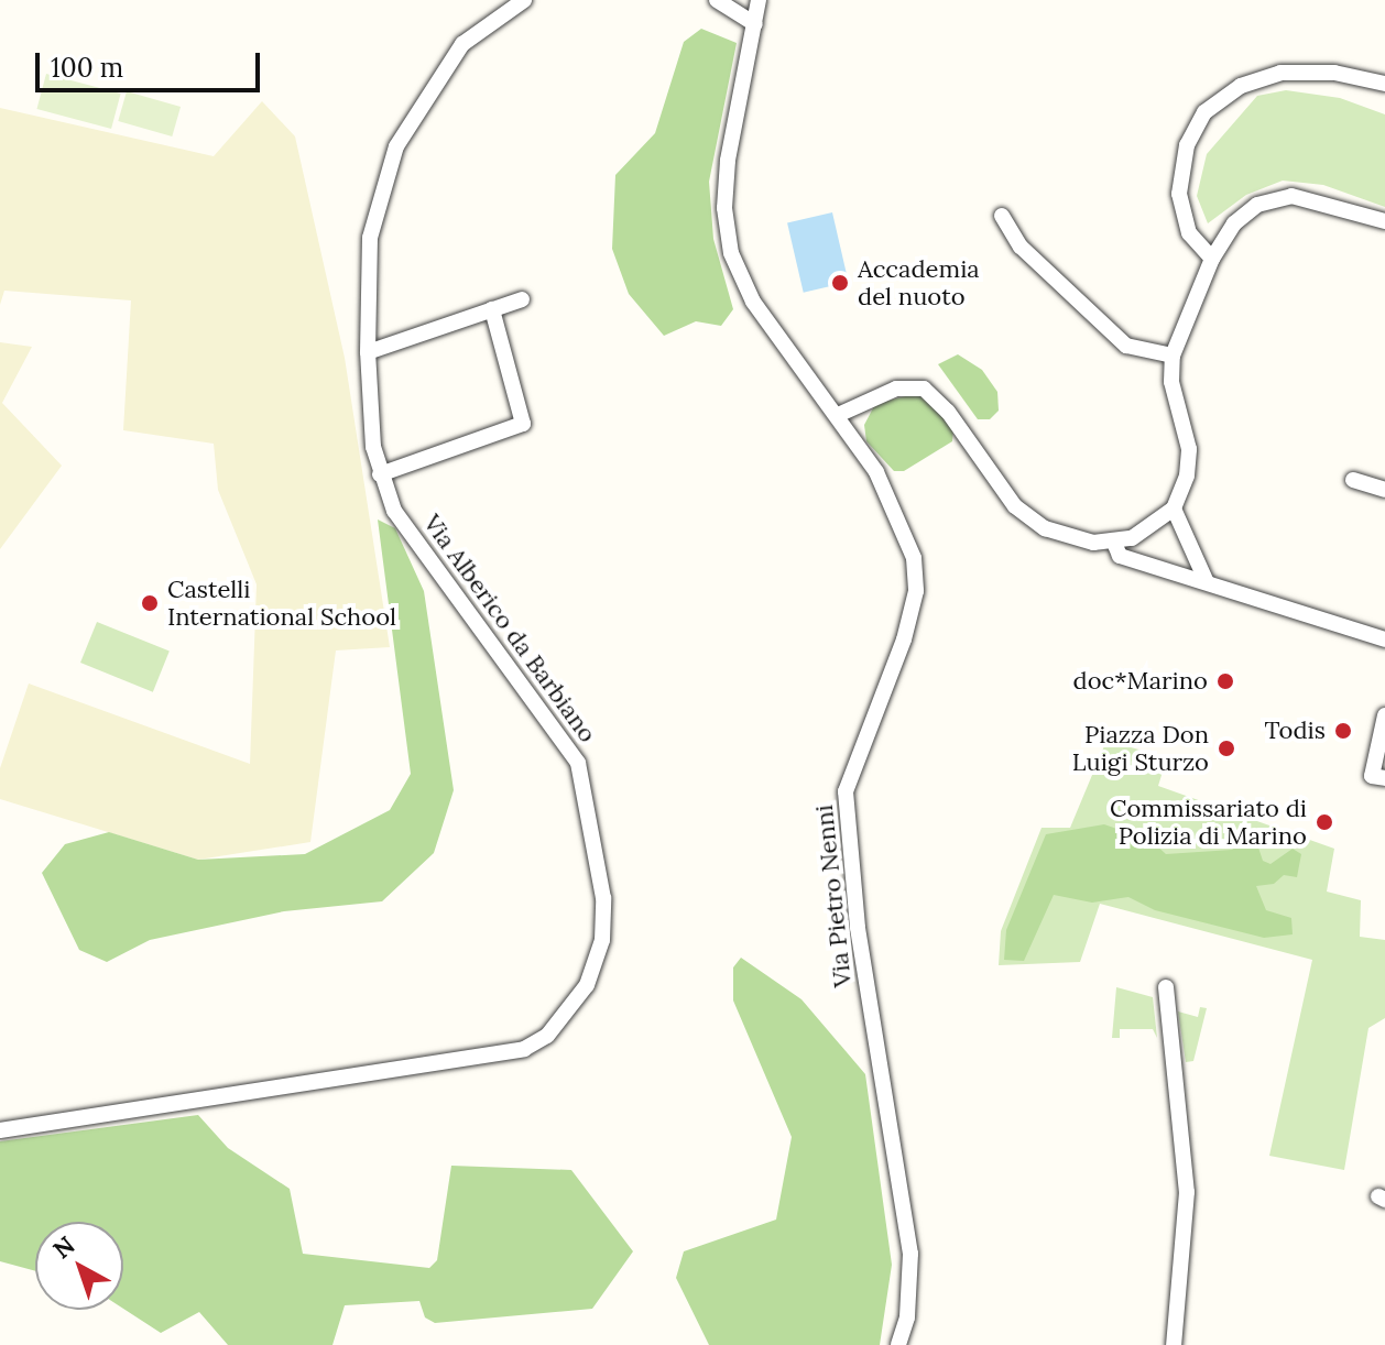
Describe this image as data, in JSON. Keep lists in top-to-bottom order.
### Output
{
  "streets": {
    "street": ["Via Alberico da Barbiano", "Via Pietro Nenni"]
  },
  "places": [
    "Accademia del nuoto",
    "Castelli International School",
    "doc*Marino",
    "Todis",
    "Piazza Don Luigi Sturzo",
    "Commissariato di Polizia di Marino"
  ],
  "scale_bar": "100 m",
  "north": "top left"
}
